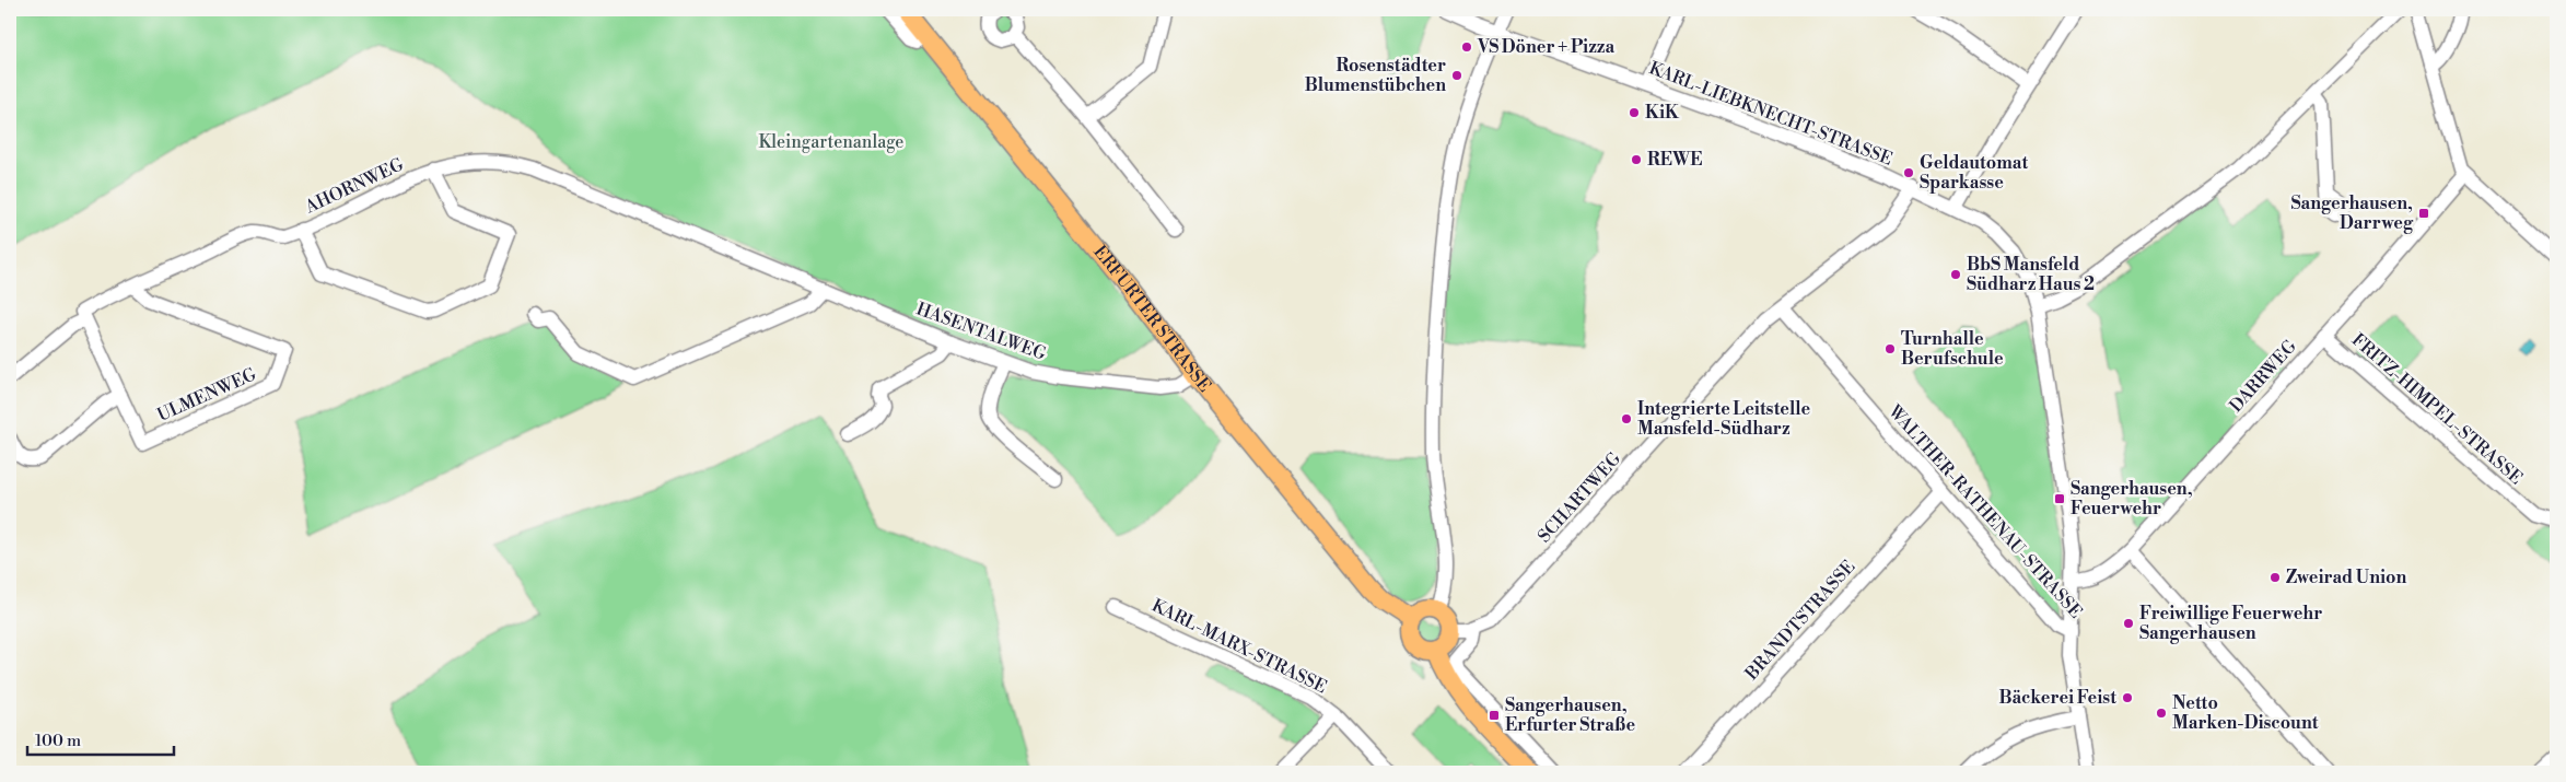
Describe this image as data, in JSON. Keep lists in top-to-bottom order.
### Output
{
  "streets": {
    "main road": ["ERFURTER STRASSE"],
    "street": [
      "KARL-LIEBKNECHT-STRASSE",
      "AHORNWEG",
      "HASENTALWEG",
      "DARRWEG",
      "ULMENWEG",
      "FRITZ-HIMPEL-STRASSE",
      "SCHARTWEG",
      "WALTHER-RATHENAU-STRASSE",
      "BRANDTSTRASSE",
      "KARL-MARX-STRASSE"
    ]
  },
  "crossings": [
    ["KARL-LIEBKNECHT-STRASSE", "DARRWEG"],
    ["KARL-LIEBKNECHT-STRASSE", "SCHARTWEG"],
    ["KARL-LIEBKNECHT-STRASSE", "WALTHER-RATHENAU-STRASSE"],
    ["AHORNWEG", "HASENTALWEG"],
    ["AHORNWEG", "ULMENWEG"],
    ["ERFURTER STRASSE", "HASENTALWEG"],
    ["ERFURTER STRASSE", "SCHARTWEG"],
    ["DARRWEG", "FRITZ-HIMPEL-STRASSE"],
    ["SCHARTWEG", "WALTHER-RATHENAU-STRASSE"],
    ["WALTHER-RATHENAU-STRASSE", "BRANDTSTRASSE"]
  ],
  "parks": ["Kleingartenanlage"],
  "places": {
    "other": [
      "VS Döner + Pizza",
      "Rosenstädter Blumenstübchen",
      "KiK",
      "REWE",
      "Geldautomat Sparkasse",
      "BbS Mansfeld Südharz Haus 2",
      "Turnhalle Berufschule",
      "Integrierte Leitstelle Mansfeld-Südharz",
      "Zweirad Union",
      "Freiwillige Feuerwehr Sangerhausen",
      "Bäckerei Feist",
      "Netto Marken-Discount"
    ],
    "transit": ["Sangerhausen, Darrweg", "Sangerhausen, Feuerwehr", "Sangerhausen, Erfurter Straße"]
  },
  "scale_bar": "100 m"
}
